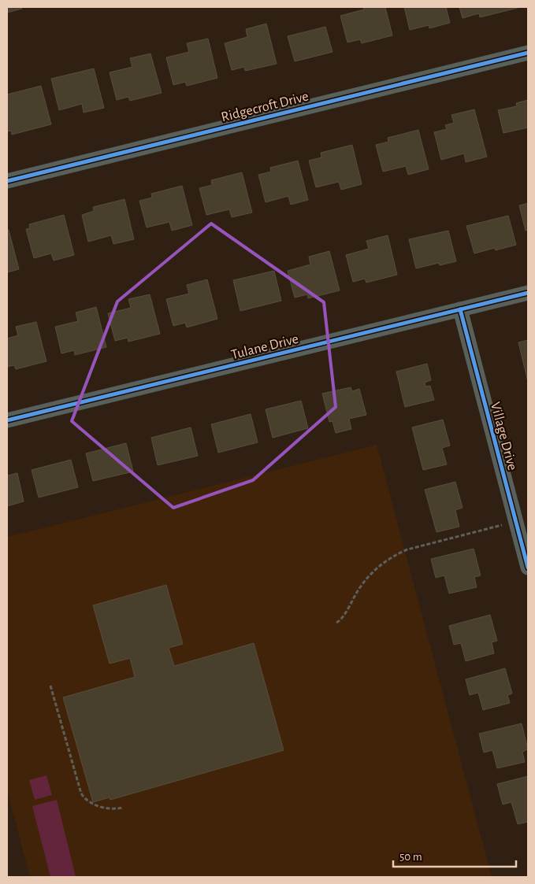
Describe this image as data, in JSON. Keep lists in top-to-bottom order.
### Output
{
  "streets": {
    "street": ["Ridgecroft Drive", "Tulane Drive", "Village Drive"]
  },
  "crossings": [
    ["Tulane Drive", "Village Drive"]
  ],
  "scale_bar": "50 m"
}
